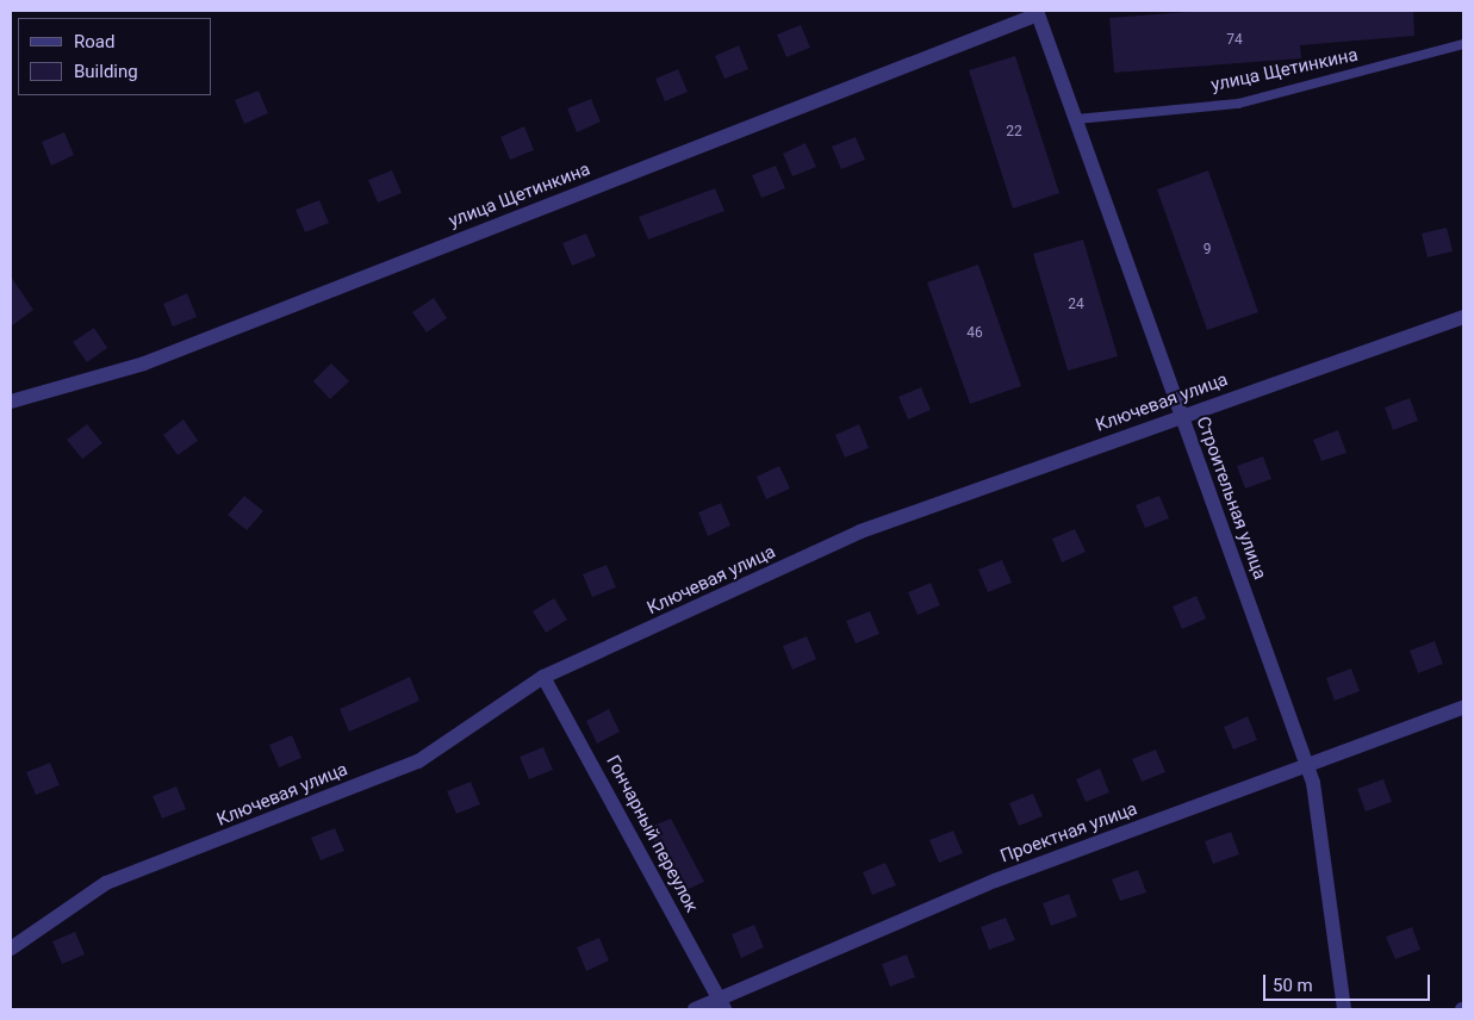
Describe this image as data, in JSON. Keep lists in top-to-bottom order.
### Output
{
  "streets": {
    "street": [
      "улица Щетинкина",
      "Ключевая улица",
      "Строительная улица",
      "Проектная улица",
      "Гончарный переулок"
    ]
  },
  "crossings": [
    ["улица Щетинкина", "Строительная улица"],
    ["Ключевая улица", "Строительная улица"],
    ["Ключевая улица", "Гончарный переулок"],
    ["Строительная улица", "Проектная улица"],
    ["Проектная улица", "Гончарный переулок"]
  ],
  "house_numbers": [
    "74",
    "22",
    "9",
    "24",
    "46"
  ],
  "legend": ["Road", "Building"],
  "scale_bar": "50 m"
}
